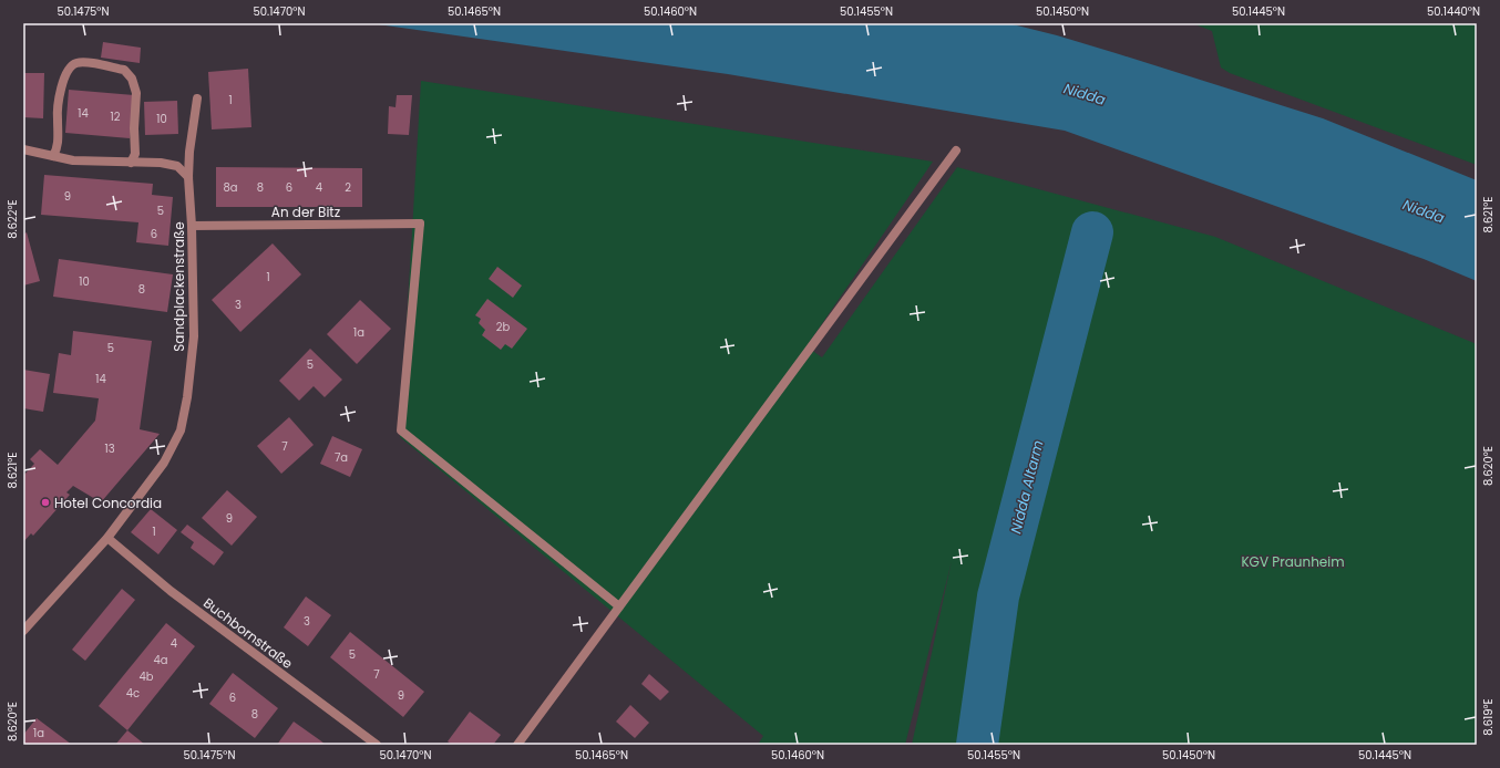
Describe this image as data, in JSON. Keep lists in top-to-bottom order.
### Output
{
  "streets": {
    "street": ["An der Bitz", "Sandplackenstraße", "Buchbornstraße"]
  },
  "crossings": [
    ["An der Bitz", "Sandplackenstraße"],
    ["Sandplackenstraße", "Buchbornstraße"]
  ],
  "water": ["Nidda", "Nidda Altarm"],
  "parks": ["KGV Praunheim"],
  "places": ["Hotel Concordia"],
  "house_numbers": [
    "1",
    "14",
    "12",
    "10",
    "8a",
    "8",
    "6",
    "4",
    "2",
    "9",
    "5",
    "6",
    "1",
    "10",
    "8",
    "3",
    "2b",
    "1a",
    "5",
    "5",
    "14",
    "7",
    "13",
    "7a",
    "9",
    "1",
    "3",
    "4",
    "5",
    "4a",
    "7",
    "4b",
    "4c",
    "9",
    "6",
    "8",
    "1a"
  ],
  "coordinates": [
    "50.1475°N",
    "50.1470°N",
    "50.1465°N",
    "50.1460°N",
    "50.1455°N",
    "50.1450°N",
    "50.1445°N",
    "50.1440°N",
    "8.621°E",
    "8.622°E",
    "8.620°E",
    "8.619°E"
  ]
}
